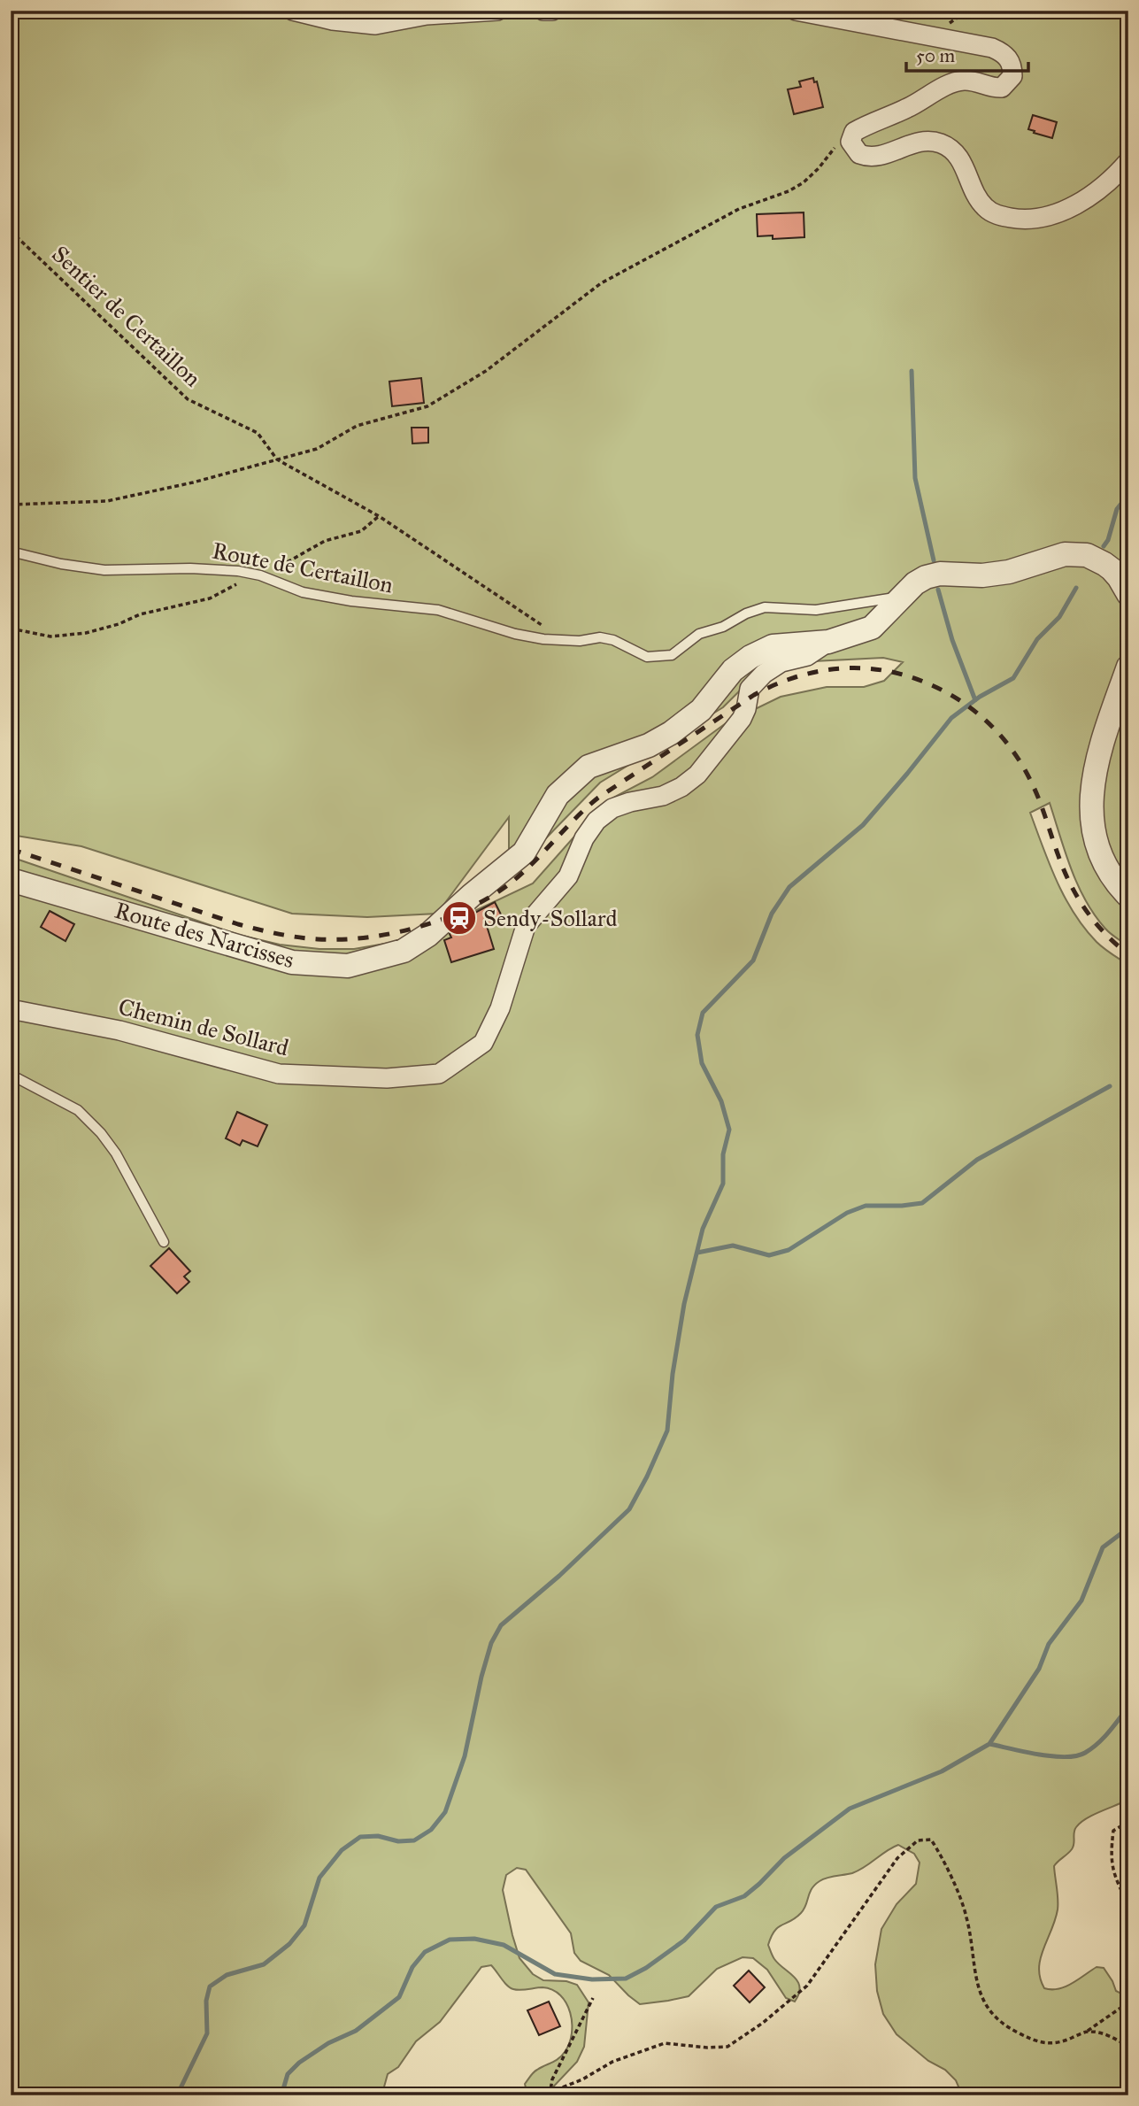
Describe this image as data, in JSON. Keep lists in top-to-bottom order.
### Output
{
  "streets": {
    "street": ["Route des Narcisses", "Chemin de Sollard"],
    "lane": ["Route de Certaillon"],
    "path": ["Sentier de Certaillon"]
  },
  "crossings": [
    ["Sentier de Certaillon", "Route de Certaillon"],
    ["Route de Certaillon", "Route des Narcisses"],
    ["Route des Narcisses", "Chemin de Sollard"]
  ],
  "places": {
    "station": ["Sendy-Sollard"]
  },
  "scale_bar": "50 m"
}
